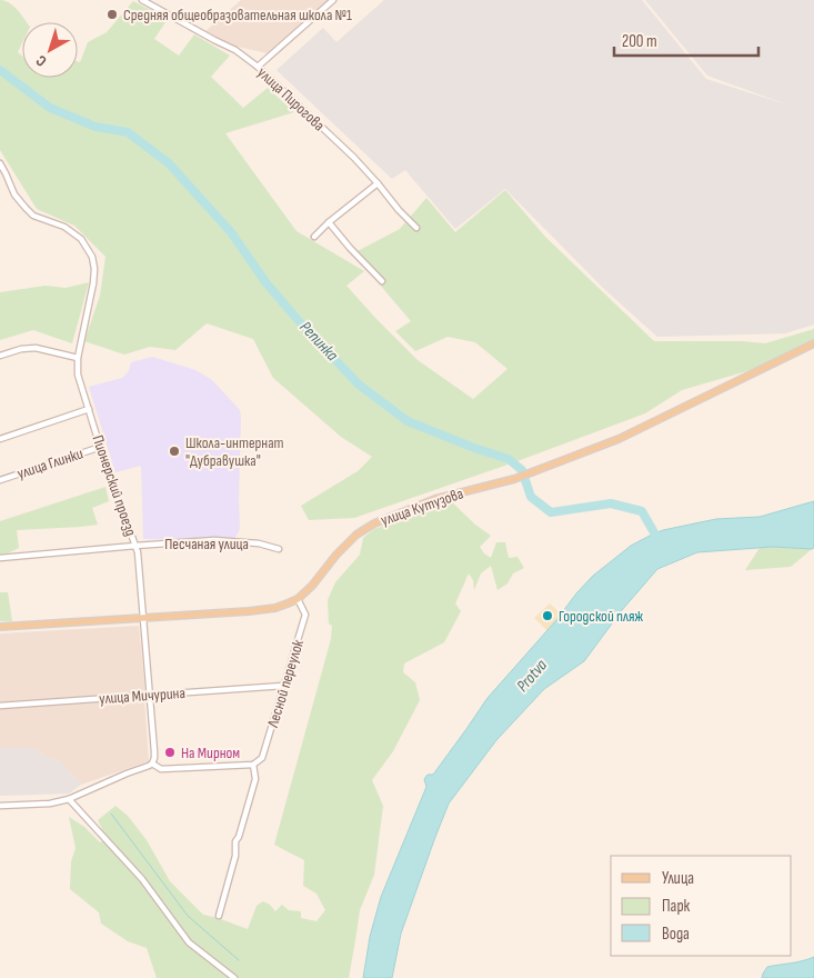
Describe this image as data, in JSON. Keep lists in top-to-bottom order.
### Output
{
  "streets": {
    "main road": ["улица Кутузова"],
    "street": [
      "улица Пирогова",
      "улица Глинки",
      "Пионерский проезд",
      "Песчаная улица",
      "Лесной переулок",
      "улица Мичурина"
    ]
  },
  "crossings": [
    ["улица Глинки", "Пионерский проезд"],
    ["Пионерский проезд", "улица Кутузова"],
    ["Пионерский проезд", "Песчаная улица"],
    ["Пионерский проезд", "улица Мичурина"],
    ["улица Кутузова", "Лесной переулок"],
    ["Лесной переулок", "улица Мичурина"]
  ],
  "water": ["Репинка", "Protva"],
  "places": [
    "Средняя общеобразовательная школа №1",
    "Школа-интернат \"Дубравушка\"",
    "Городской пляж",
    "На Мирном"
  ],
  "legend": ["Улица", "Парк", "Вода"],
  "scale_bar": "200 m",
  "north": "bottom left"
}
